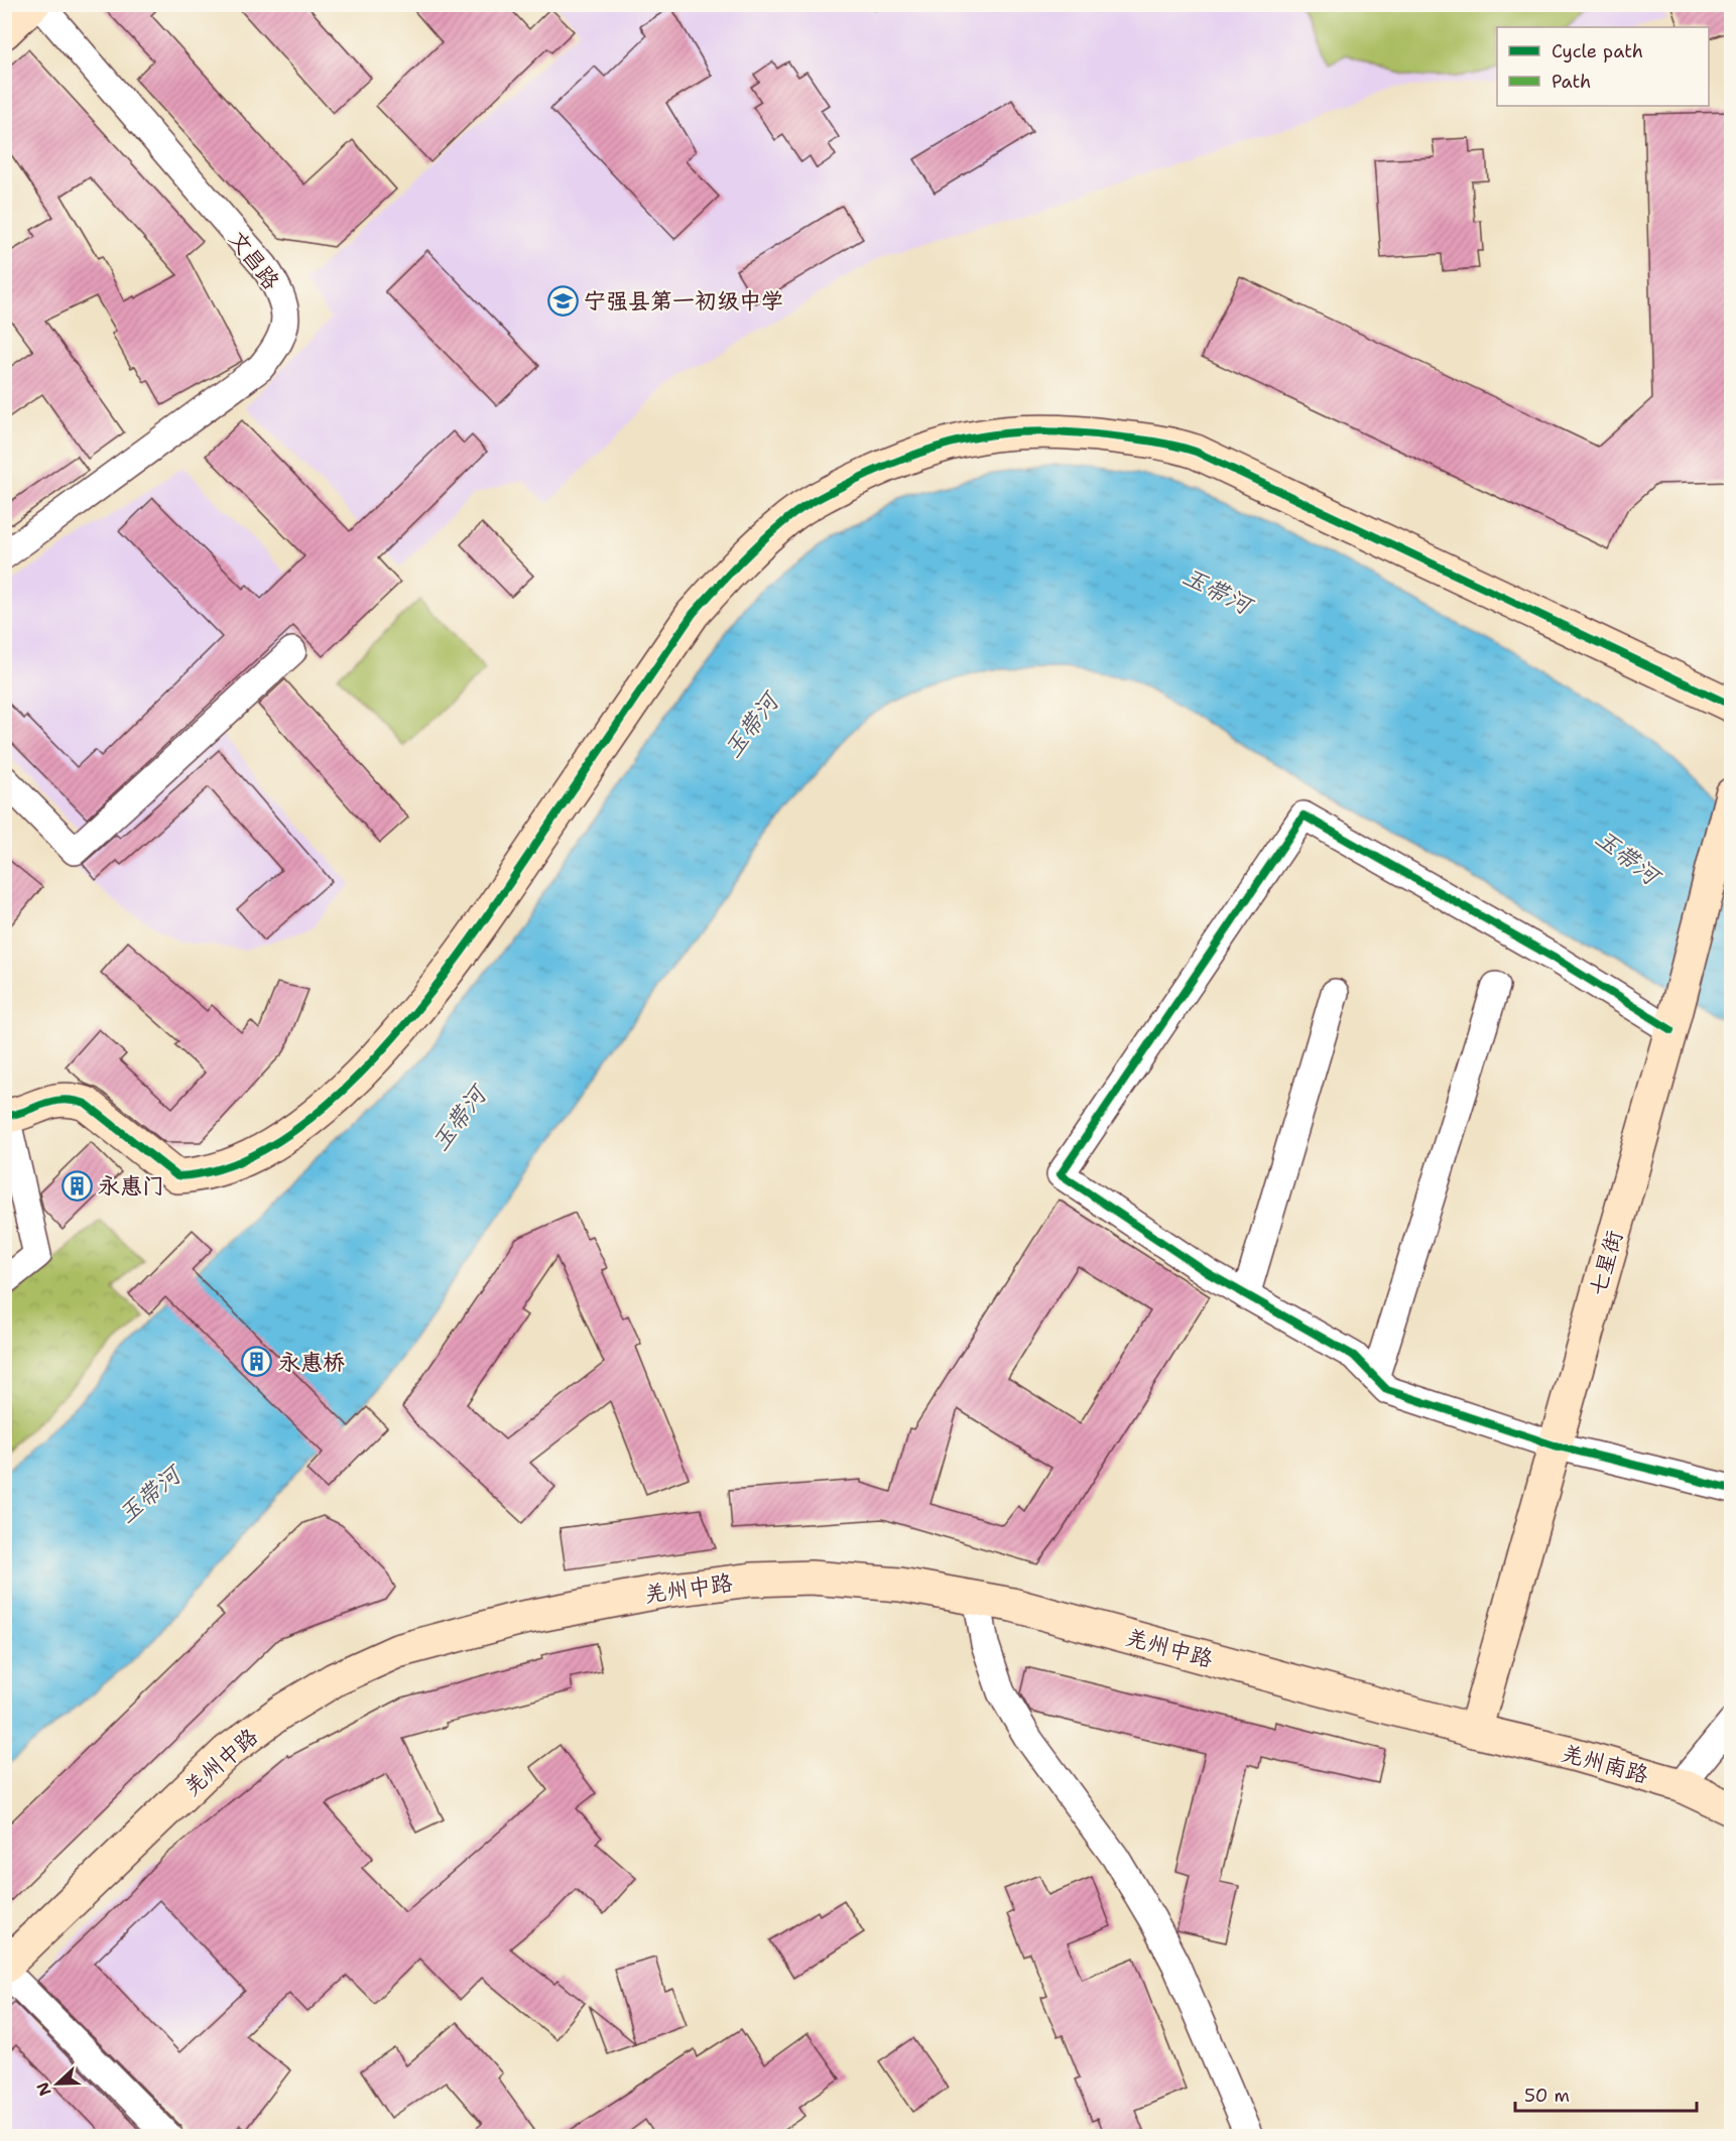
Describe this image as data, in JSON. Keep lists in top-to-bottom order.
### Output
{
  "streets": {
    "main road": ["七星街", "羌州中路", "羌州南路"],
    "street": ["文昌路"]
  },
  "crossings": [
    ["七星街", "羌州中路"],
    ["七星街", "羌州南路"],
    ["羌州中路", "羌州南路"]
  ],
  "water": ["玉带河"],
  "places": {
    "school or university": ["宁强县第一初级中学"],
    "building": ["永惠门", "永惠桥"]
  },
  "legend": ["Cycle path", "Path"],
  "scale_bar": "50 m",
  "north": "left"
}
